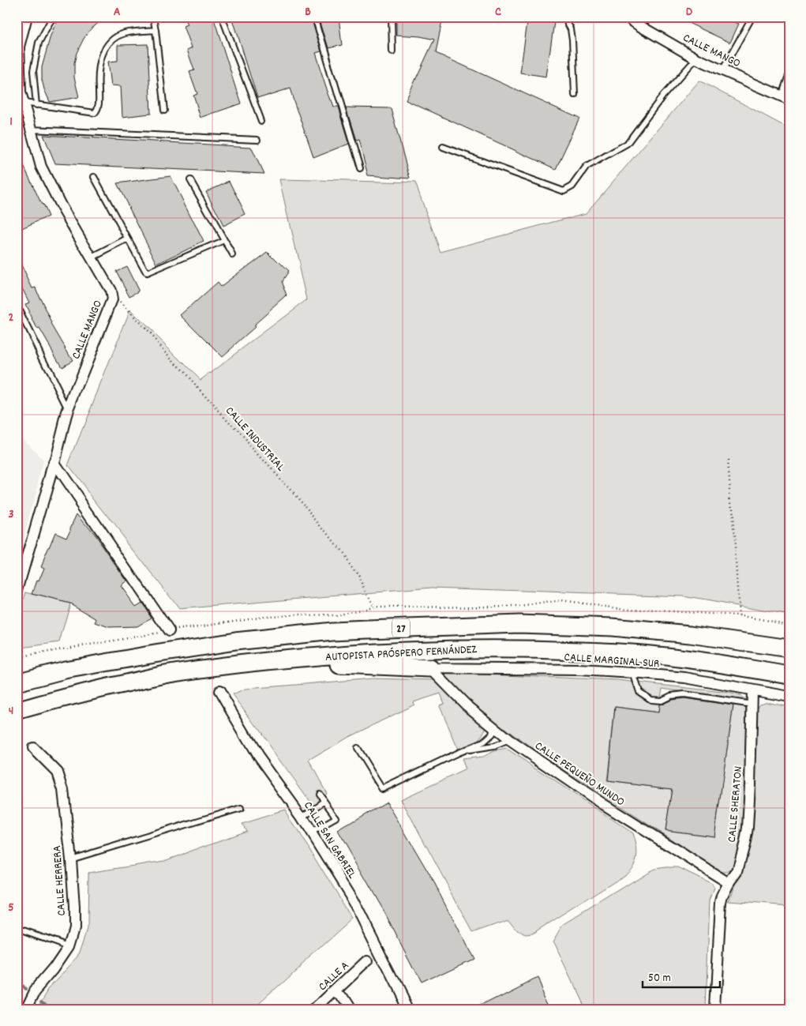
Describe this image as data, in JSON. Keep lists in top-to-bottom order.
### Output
{
  "streets": {
    "highway": ["27", "AUTOPISTA PRÓSPERO FERNÁNDEZ"],
    "street": [
      "CALLE MANGO",
      "CALLE MARGINAL SUR",
      "CALLE PEQUEÑO MUNDO",
      "CALLE SHERATON",
      "CALLE SAN GABRIEL",
      "CALLE HERRERA",
      "CALLE A"
    ],
    "path": ["CALLE INDUSTRIAL"]
  },
  "crossings": [
    ["CALLE MANGO", "CALLE INDUSTRIAL"],
    ["CALLE MARGINAL SUR", "CALLE PEQUEÑO MUNDO"],
    ["CALLE MARGINAL SUR", "CALLE SHERATON"],
    ["CALLE PEQUEÑO MUNDO", "CALLE SHERATON"]
  ],
  "scale_bar": "50 m",
  "grid": {
    "columns": [
      "A",
      "B",
      "C",
      "D"
    ],
    "rows": [
      "1",
      "2",
      "3",
      "4",
      "5"
    ]
  }
}
